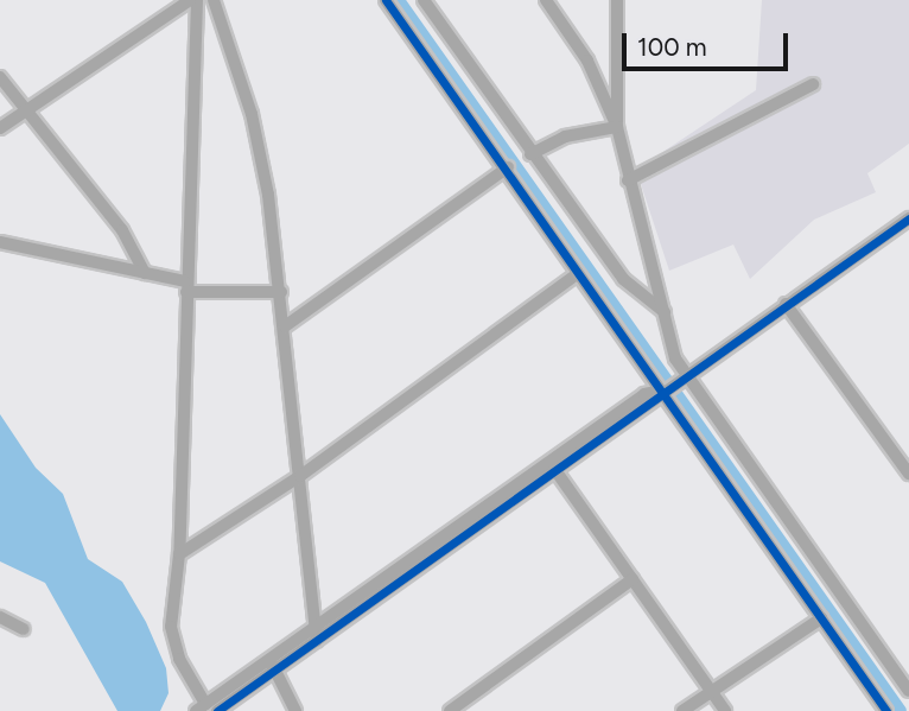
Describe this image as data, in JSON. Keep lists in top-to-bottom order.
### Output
{
  "scale_bar": "100 m"
}
